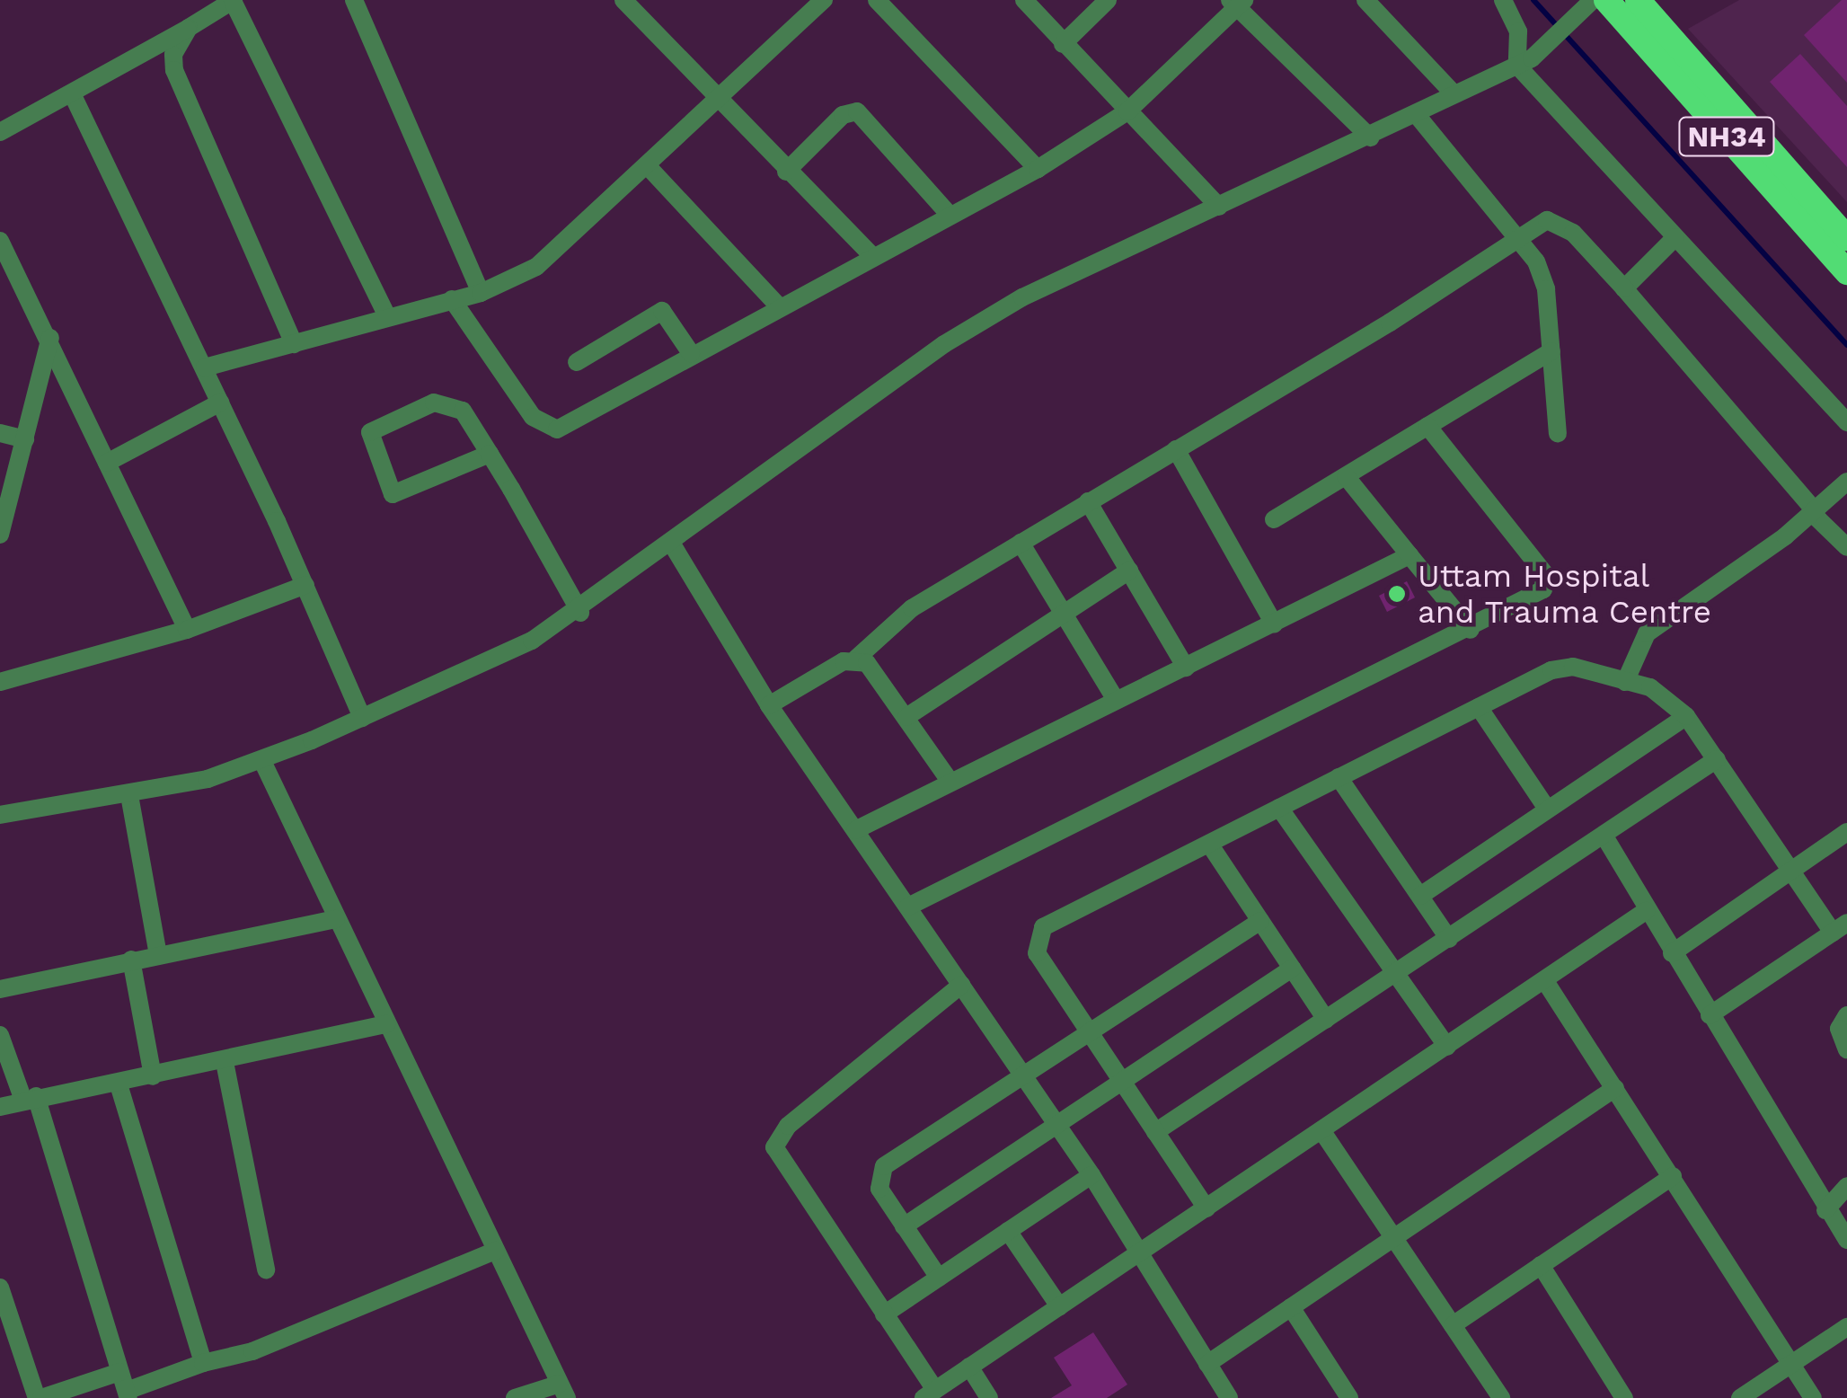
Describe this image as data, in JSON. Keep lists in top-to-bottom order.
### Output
{
  "streets": {
    "highway": ["NH34"]
  },
  "places": ["Uttam Hospital and Trauma Centre"]
}
